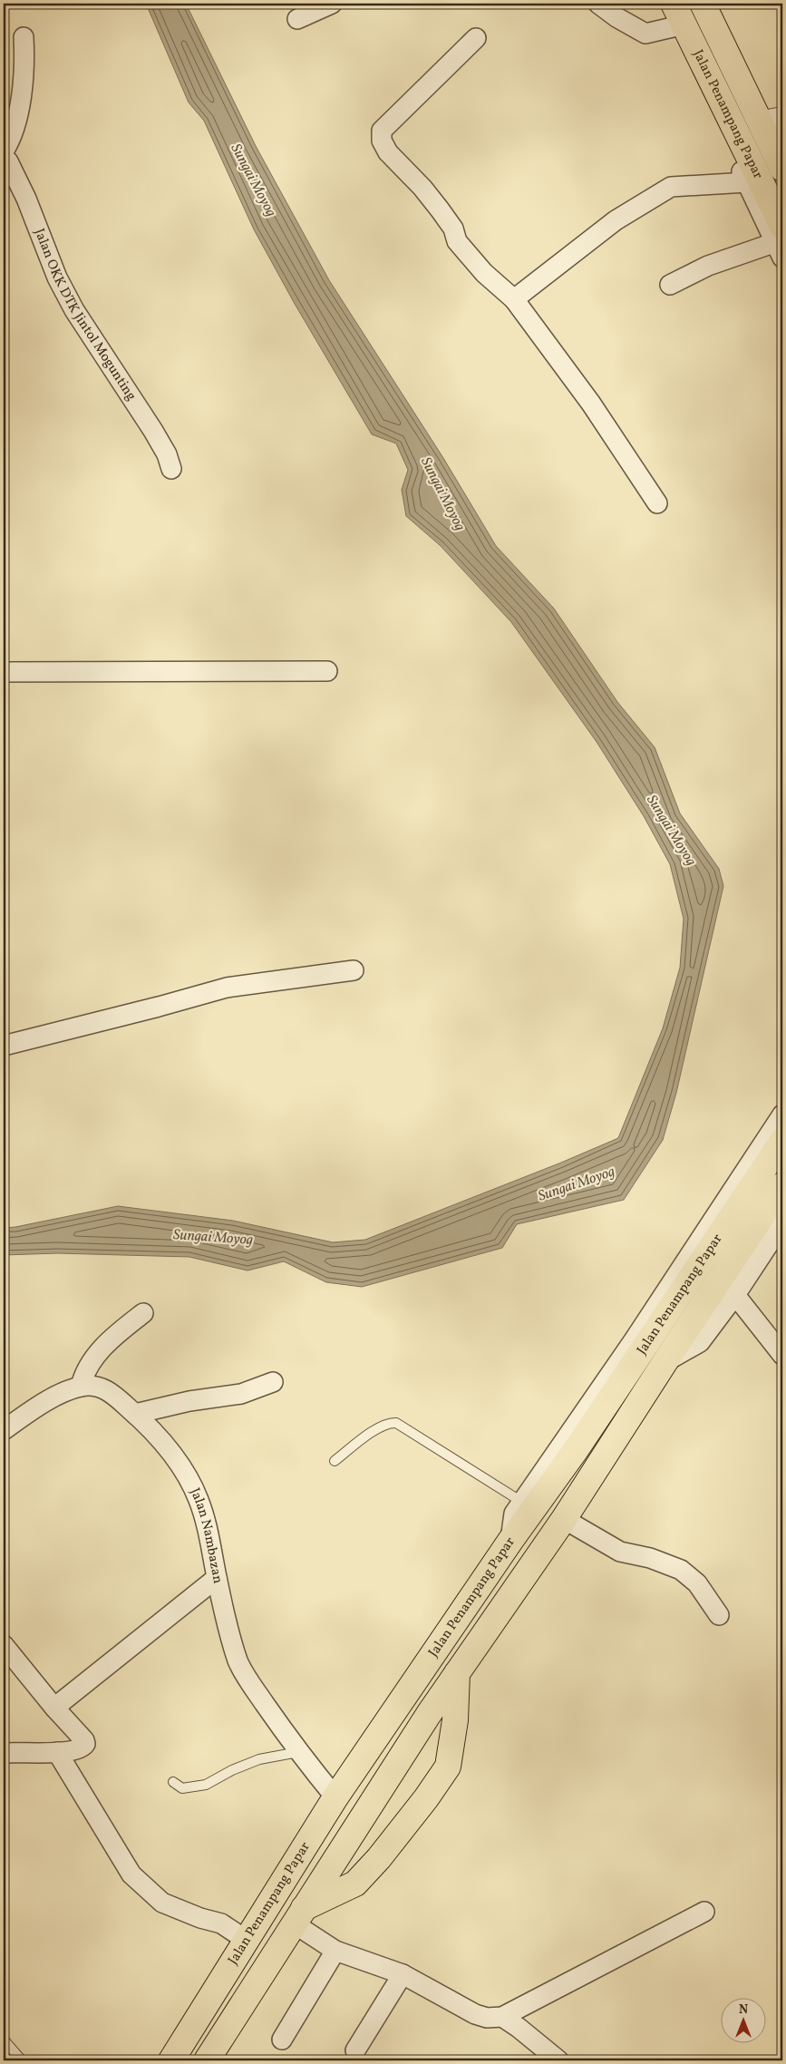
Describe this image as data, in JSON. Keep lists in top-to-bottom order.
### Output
{
  "streets": {
    "main road": ["Jalan Penampang Papar"],
    "street": ["Jalan OKK DTK Jintol Mogunting", "Jalan Nambazan"]
  },
  "crossings": [
    ["Jalan Penampang Papar", "Jalan Nambazan"]
  ],
  "water": ["Sungai Moyog"],
  "north": "top"
}
